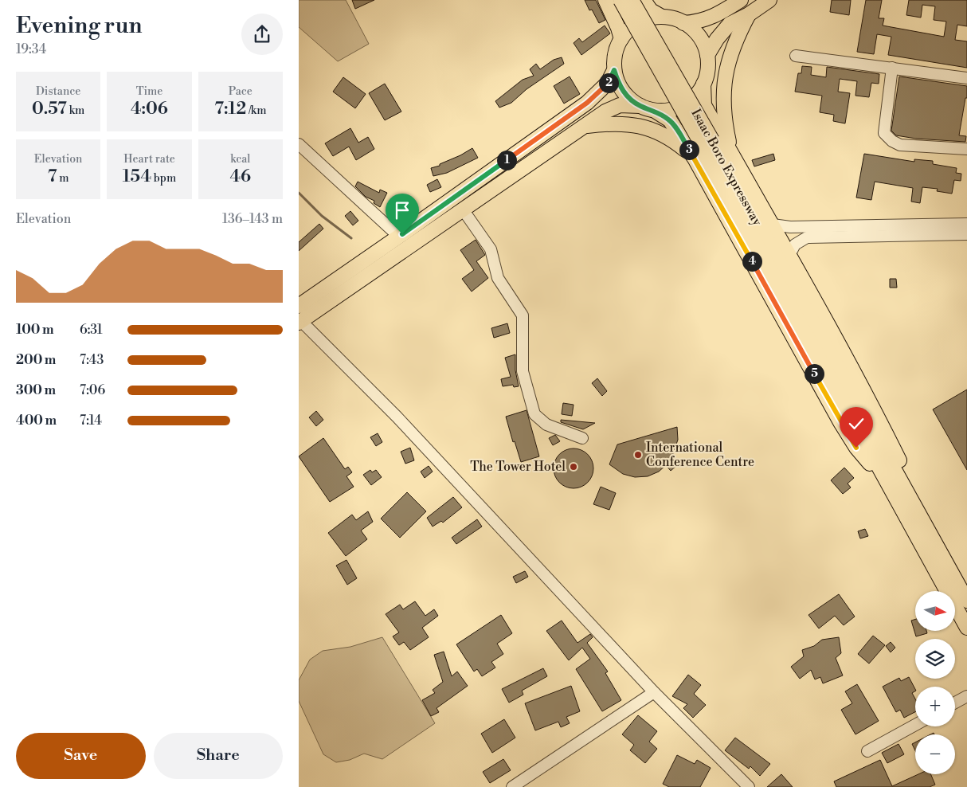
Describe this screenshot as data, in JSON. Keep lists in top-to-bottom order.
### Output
{
  "streets": {
    "main road": ["Isaac Boro Expressway"]
  },
  "places": ["International Conference Centre", "The Tower Hotel"],
  "north": "right",
  "page": {
    "heading": ["Evening run", "19:34"],
    "stats": [
      ["Distance", "0.57 km"],
      ["Time", "4:06"],
      ["Pace", "7:12 /km"],
      ["Elevation", "7 m"],
      ["Heart rate", "154 bpm"],
      ["kcal", "46"]
    ],
    "pins": [
      "2",
      "3",
      "1",
      "4",
      "5"
    ],
    "chart": ["Elevation", "136–143 m"],
    "list": [
      {
        "name": "100 m",
        "note": "6:31"
      },
      {
        "name": "200 m",
        "note": "7:43"
      },
      {
        "name": "300 m",
        "note": "7:06"
      },
      {
        "name": "400 m",
        "note": "7:14"
      }
    ],
    "map_buttons": ["+", "−"],
    "buttons": ["Save", "Share"]
  }
}
